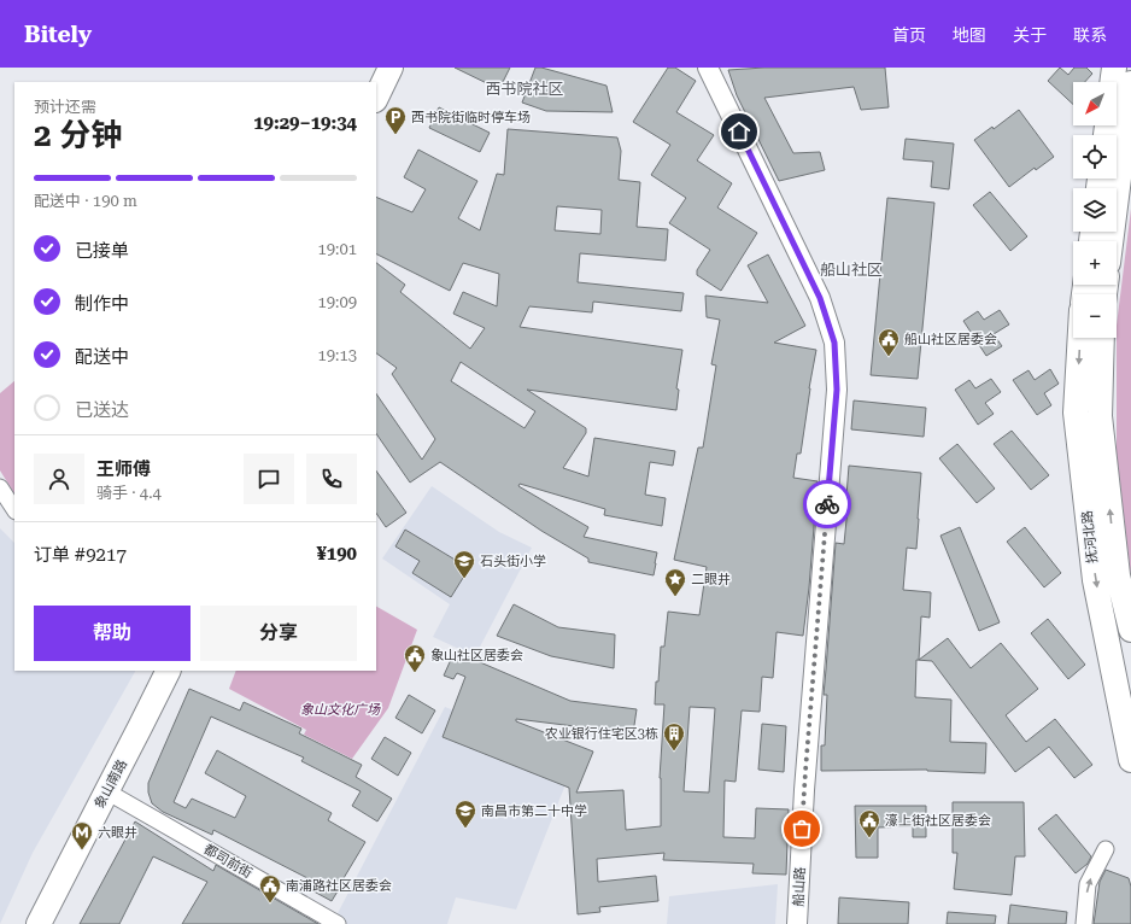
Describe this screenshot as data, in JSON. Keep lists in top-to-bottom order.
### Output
{
  "streets": {
    "main road": ["抚河北路", "象山南路"],
    "street": ["都司前街", "船山路"]
  },
  "crossings": [
    ["象山南路", "都司前街"]
  ],
  "districts": ["西书院社区", "船山社区"],
  "parks": ["象山文化广场"],
  "places": {
    "parking": ["西书院街临时停车场"],
    "public building": [
      "船山社区居委会",
      "象山社区居委会",
      "濠上街社区居委会",
      "南浦路社区居委会"
    ],
    "school or university": ["石头街小学", "南昌市第二十中学"],
    "place": ["二眼井"],
    "building": ["农业银行住宅区3栋"],
    "metro station": ["六眼井"]
  },
  "north": "bottom left",
  "page": {
    "header": "Bitely",
    "nav": [
      "首页",
      "地图",
      "关于",
      "联系"
    ],
    "map_buttons": ["+", "−"],
    "heading": ["2 分钟", "预计还需", "19:29–19:34"],
    "panel": [
      "王师傅",
      "骑手 · 4.4",
      "订单 #9217",
      "¥190"
    ],
    "bar": "配送中 · 190 m",
    "list": [
      ["已接单", "19:01"],
      ["制作中", "19:09"],
      ["配送中", "19:13"],
      "已送达"
    ],
    "buttons": ["帮助", "分享"]
  }
}
